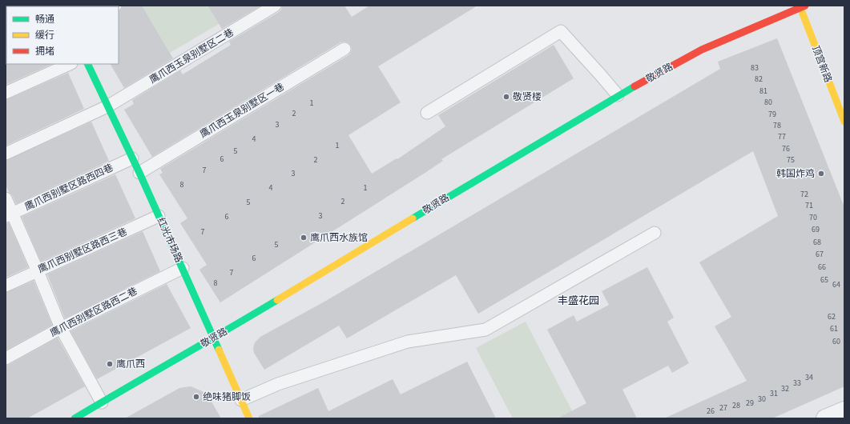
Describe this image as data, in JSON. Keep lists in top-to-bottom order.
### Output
{
  "streets": {
    "street": ["顶宫新路", "敬贤路", "红光市场路"],
    "lane": [
      "鹰爪西玉泉别墅区二巷",
      "鹰爪西玉泉别墅区一巷",
      "鹰爪西别墅区路西四巷",
      "鹰爪西别墅区路西三巷",
      "鹰爪西别墅区路西二巷"
    ]
  },
  "crossings": [
    ["鹰爪西玉泉别墅区二巷", "红光市场路"],
    ["顶宫新路", "敬贤路"],
    ["敬贤路", "红光市场路"],
    ["鹰爪西玉泉别墅区一巷", "红光市场路"],
    ["鹰爪西别墅区路西四巷", "红光市场路"],
    ["红光市场路", "鹰爪西别墅区路西三巷"],
    ["红光市场路", "鹰爪西别墅区路西二巷"]
  ],
  "districts": ["丰盛花园"],
  "places": [
    "敬贤楼",
    "韩国炸鸡",
    "鹰爪西水族馆",
    "鹰爪西",
    "绝味猪脚饭"
  ],
  "house_numbers": [
    "83",
    "82",
    "81",
    "80",
    "1",
    "2",
    "79",
    "3",
    "78",
    "77",
    "4",
    "1",
    "76",
    "5",
    "6",
    "2",
    "75",
    "7",
    "3",
    "8",
    "4",
    "1",
    "72",
    "2",
    "5",
    "71",
    "3",
    "6",
    "70",
    "69",
    "7",
    "68",
    "5",
    "67",
    "6",
    "66",
    "7",
    "65",
    "8",
    "64",
    "62",
    "61",
    "60",
    "34",
    "33",
    "32",
    "31",
    "30",
    "29",
    "28",
    "27",
    "26"
  ],
  "legend": ["畅通", "缓行", "拥堵"]
}
